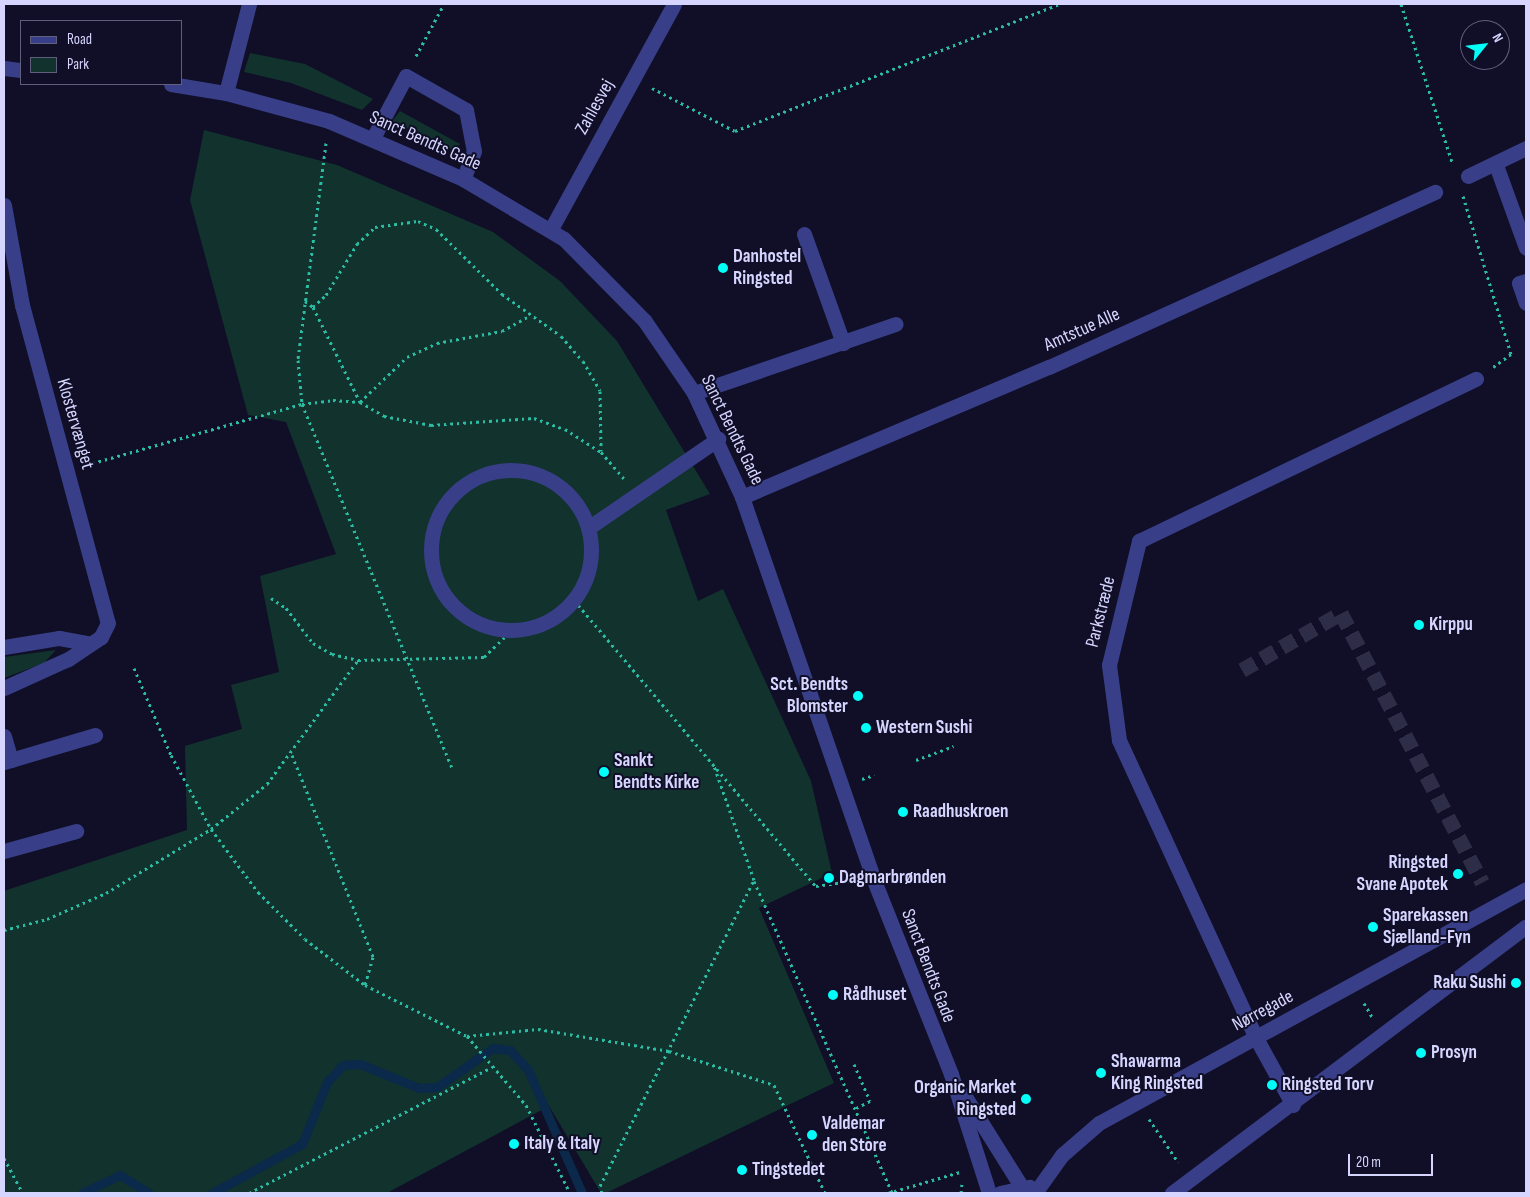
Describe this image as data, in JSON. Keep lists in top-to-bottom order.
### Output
{
  "streets": {
    "street": [
      "Zahlesvej",
      "Sanct Bendts Gade",
      "Amtstue Alle",
      "Klostervænget",
      "Parkstræde",
      "Nørregade"
    ]
  },
  "crossings": [
    ["Zahlesvej", "Sanct Bendts Gade"],
    ["Sanct Bendts Gade", "Amtstue Alle"],
    ["Parkstræde", "Nørregade"]
  ],
  "places": [
    "Danhostel Ringsted",
    "Kirppu",
    "Sct. Bendts Blomster",
    "Western Sushi",
    "Sankt Bendts Kirke",
    "Raadhuskroen",
    "Ringsted Svane Apotek",
    "Dagmarbrønden",
    "Sparekassen Sjælland-Fyn",
    "Raku Sushi",
    "Rådhuset",
    "Prosyn",
    "Shawarma King Ringsted",
    "Ringsted Torv",
    "Organic Market Ringsted",
    "Valdemar den Store",
    "Italy & Italy",
    "Tingstedet"
  ],
  "legend": ["Road", "Park"],
  "scale_bar": "20 m",
  "north": "top right"
}
